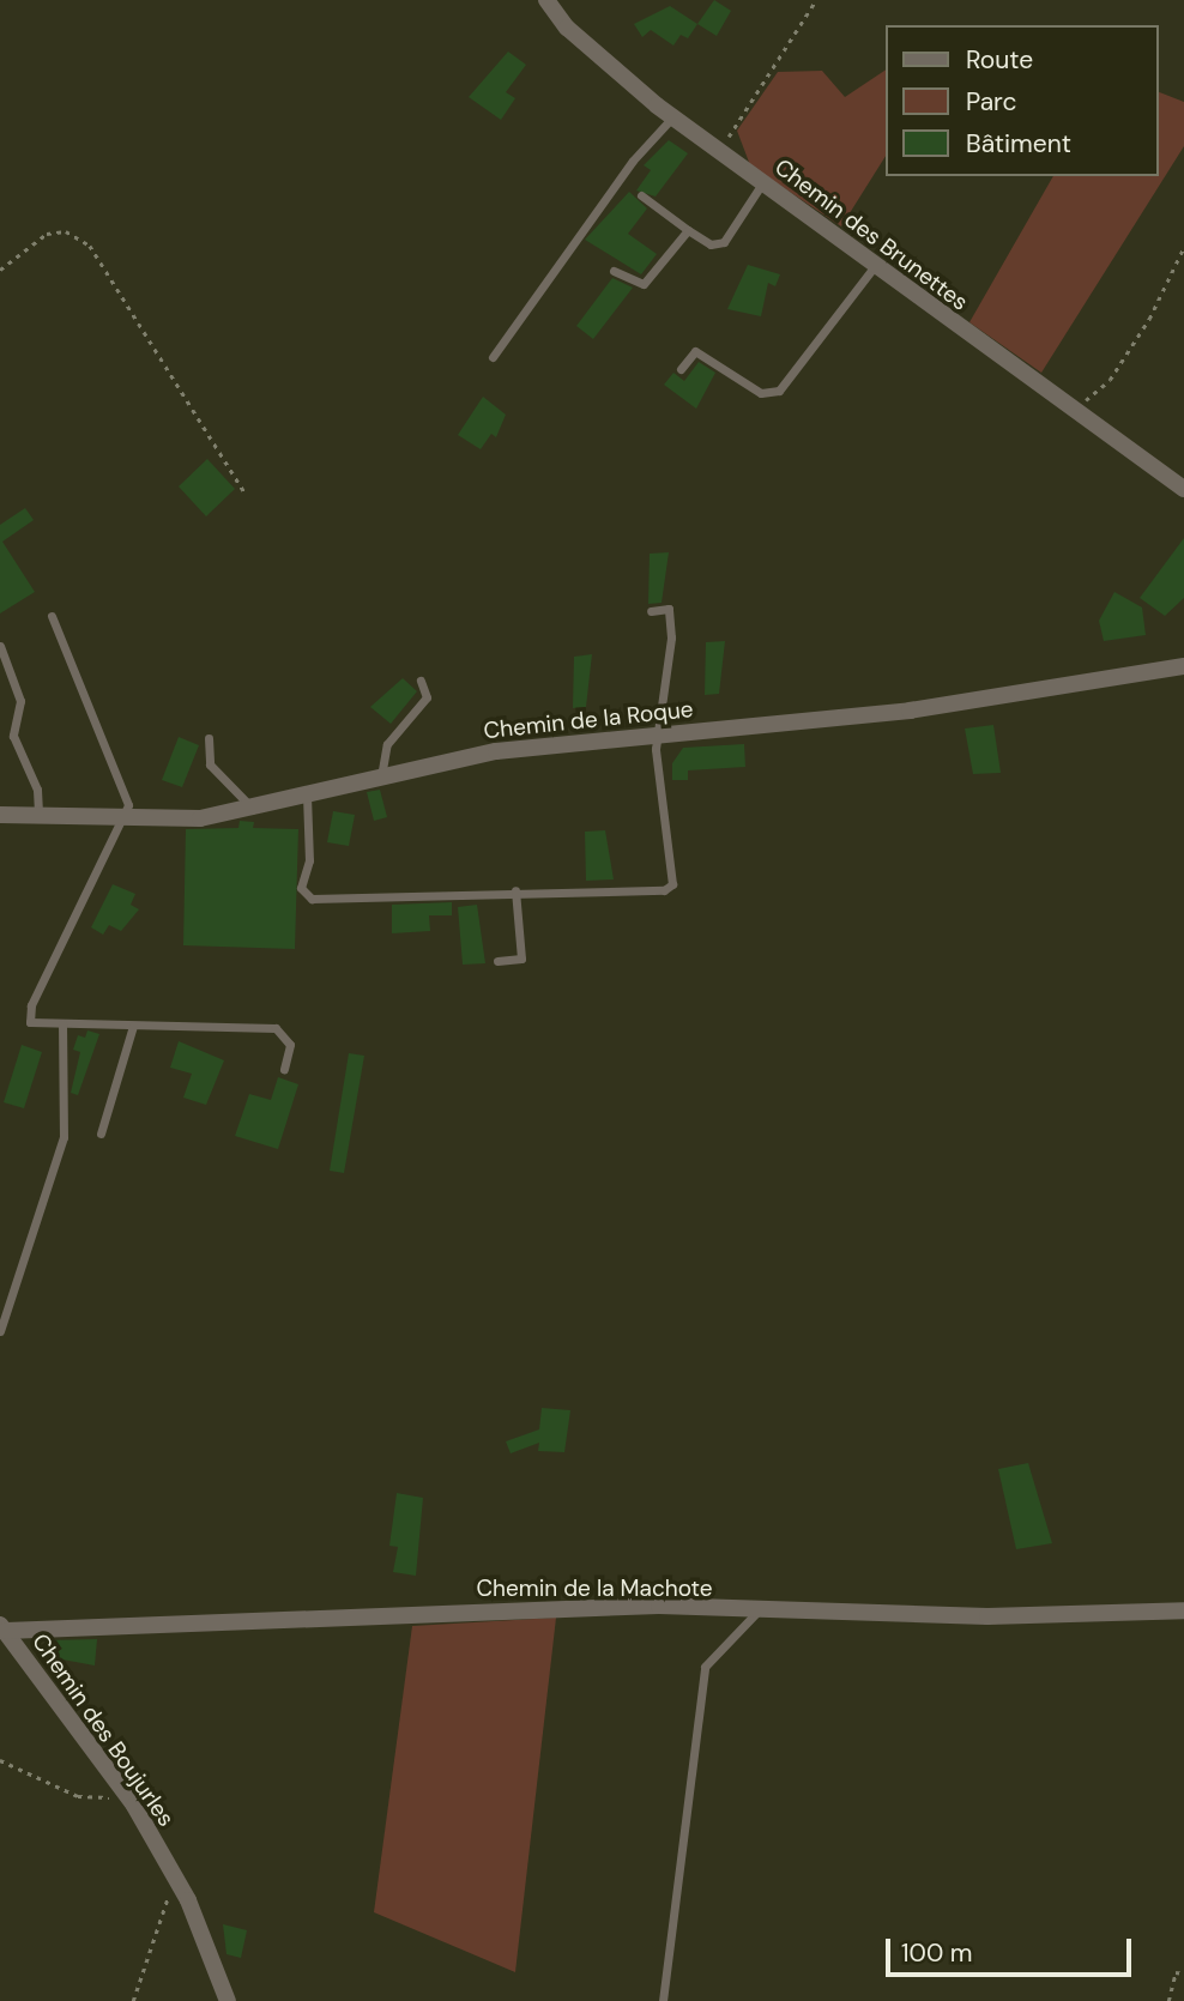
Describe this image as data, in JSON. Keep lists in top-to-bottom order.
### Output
{
  "streets": {
    "street": [
      "Chemin des Brunettes",
      "Chemin de la Roque",
      "Chemin de la Machote",
      "Chemin des Boujurles"
    ]
  },
  "crossings": [
    ["Chemin de la Machote", "Chemin des Boujurles"]
  ],
  "legend": ["Route", "Parc", "Bâtiment"],
  "scale_bar": "100 m"
}
